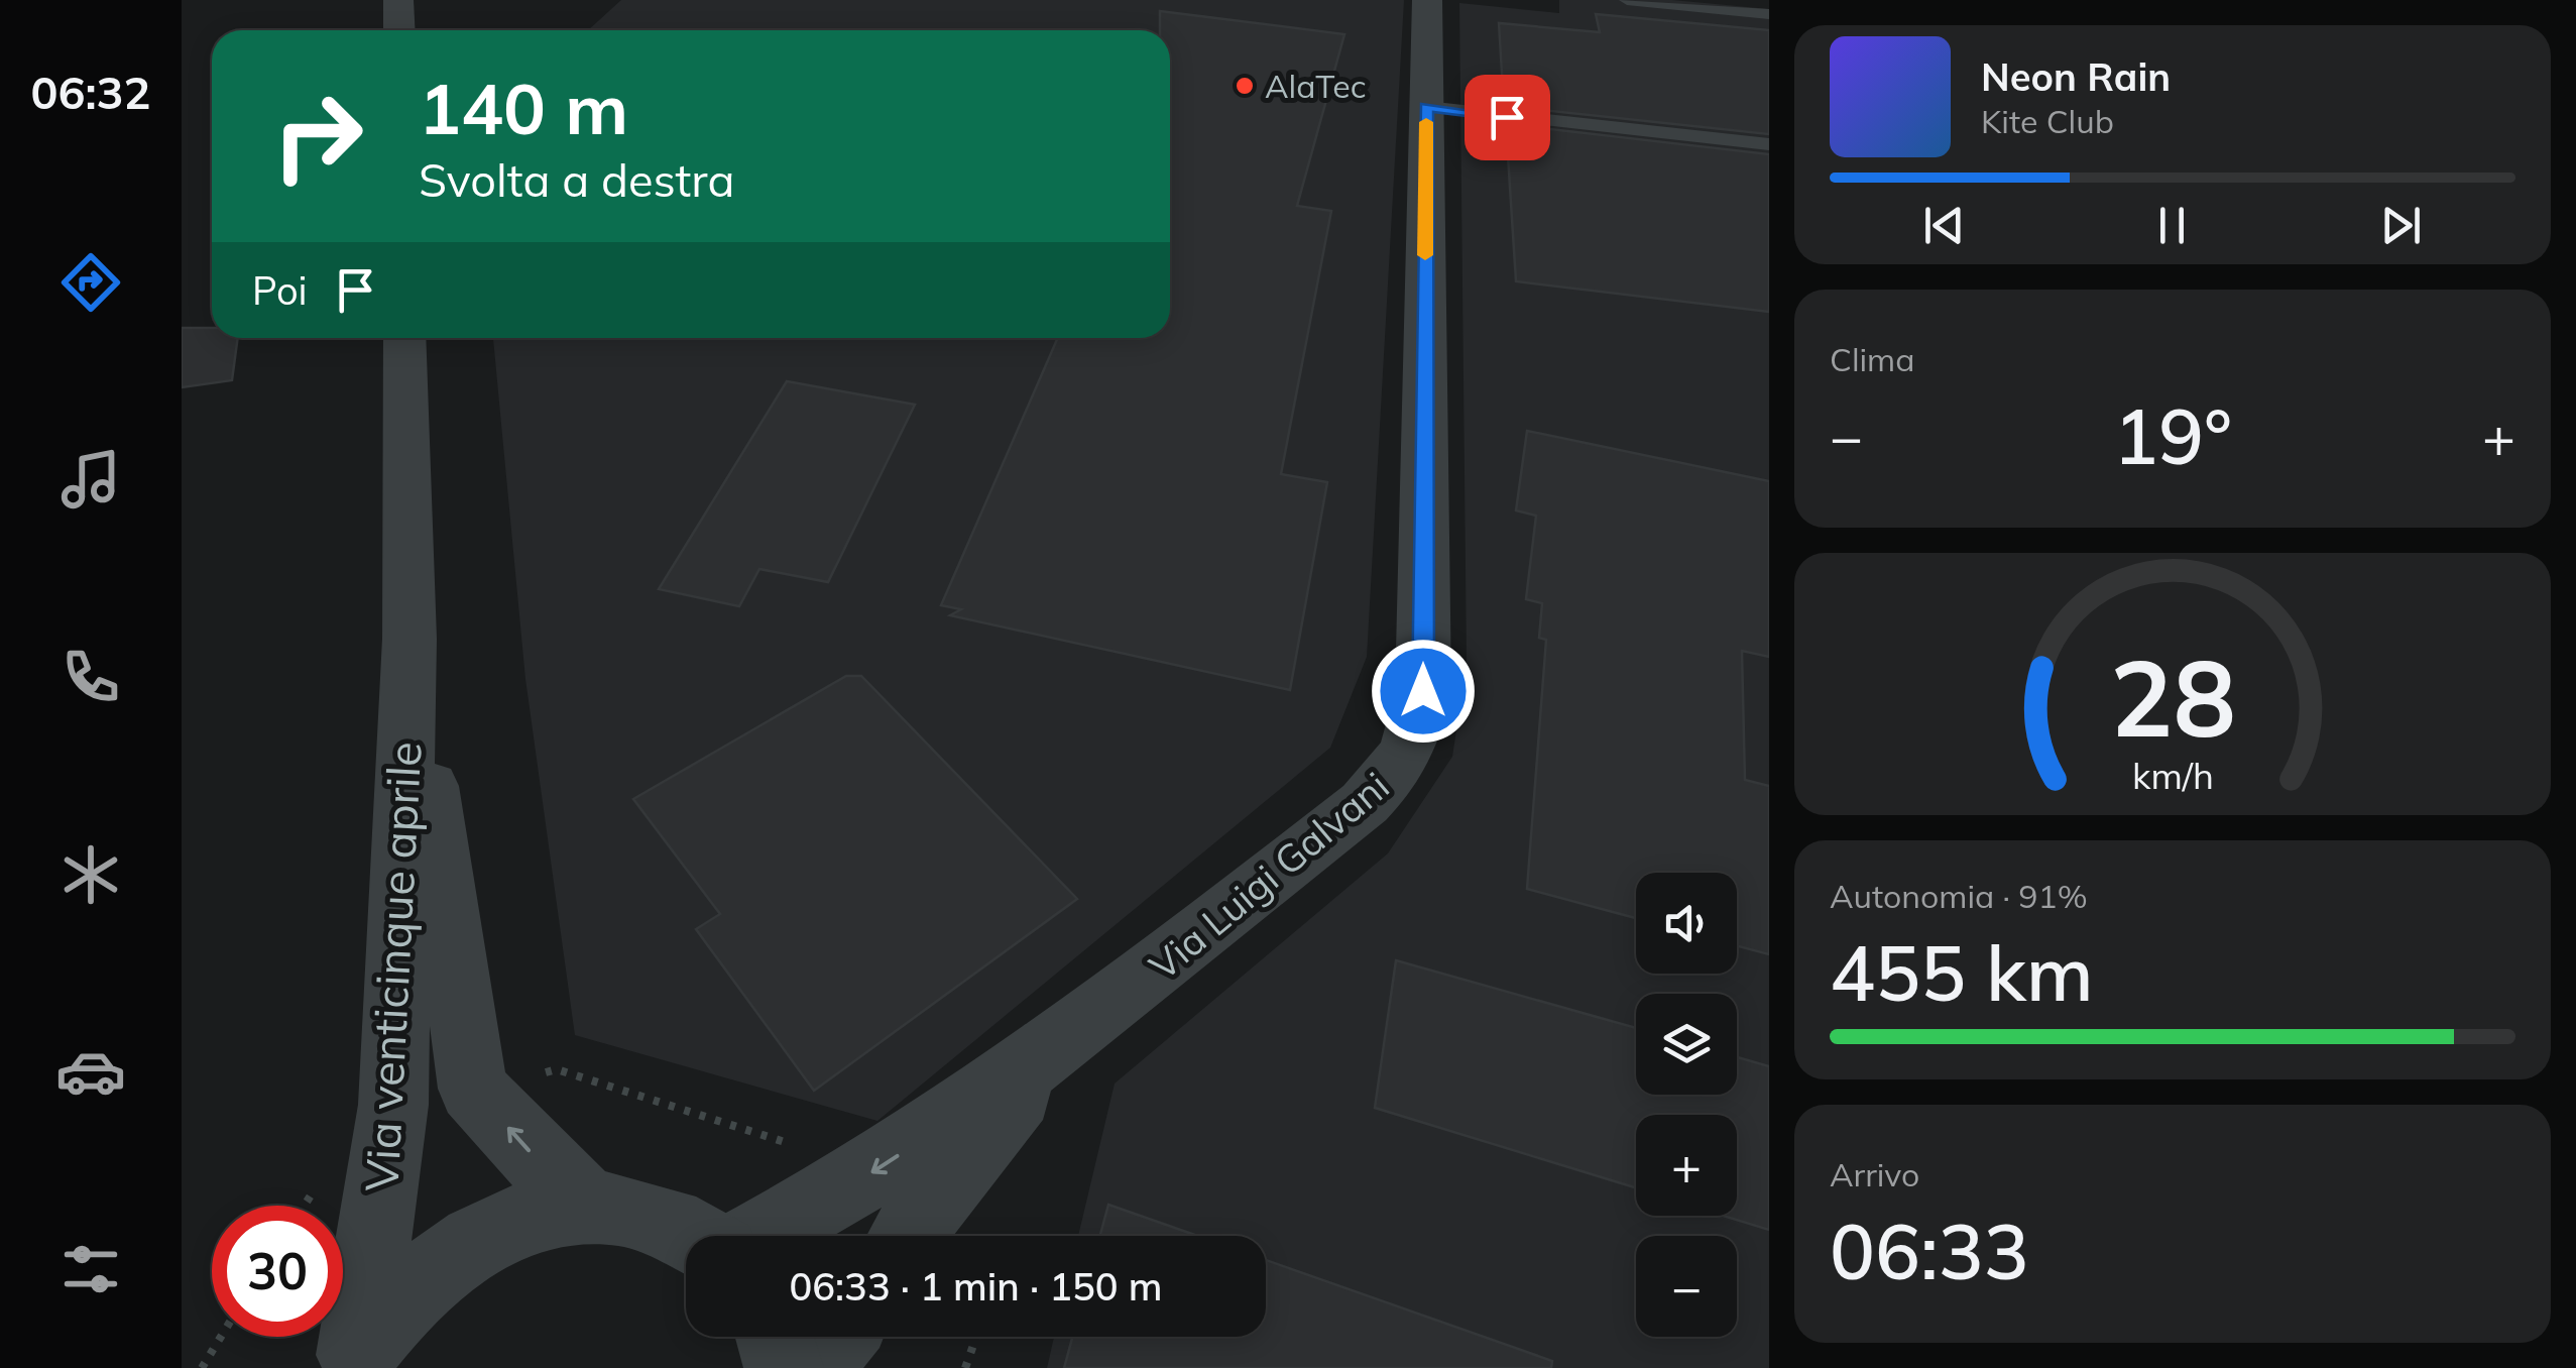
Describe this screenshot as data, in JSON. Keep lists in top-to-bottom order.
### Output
{
  "streets": {
    "street": ["Via Luigi Galvani", "Via venticinque aprile"]
  },
  "places": ["AlaTec"],
  "page": {
    "tabs": "06:32",
    "turn": ["140 m", "Svolta a destra"],
    "song": ["Neon Rain", "Kite Club"],
    "then": "Poi",
    "tile": [
      "Clima",
      ["Autonomia · 91%", "455 km"],
      ["Arrivo", "06:33"]
    ],
    "heat": ["−", "19°", "+"],
    "map_buttons": ["+", "−"],
    "limit": "30",
    "trip": "06:33 · 1 min · 150 m",
    "gauge": ["28", "km/h"]
  }
}
